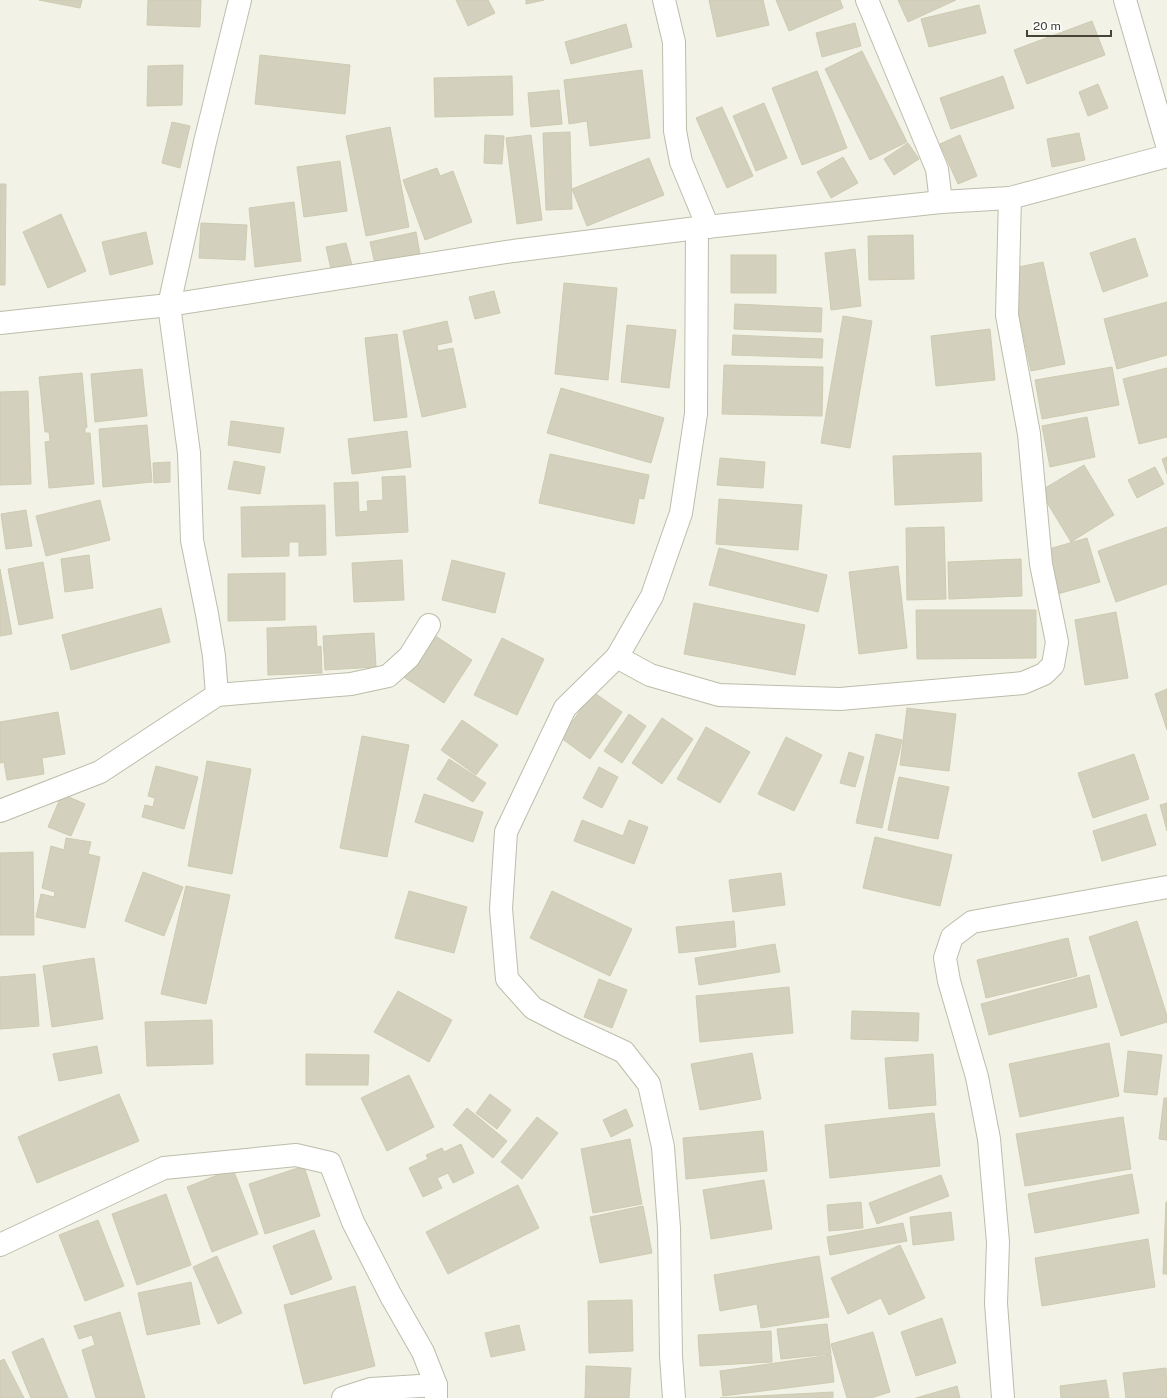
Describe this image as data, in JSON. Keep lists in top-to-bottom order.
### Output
{
  "scale_bar": "20 m"
}
